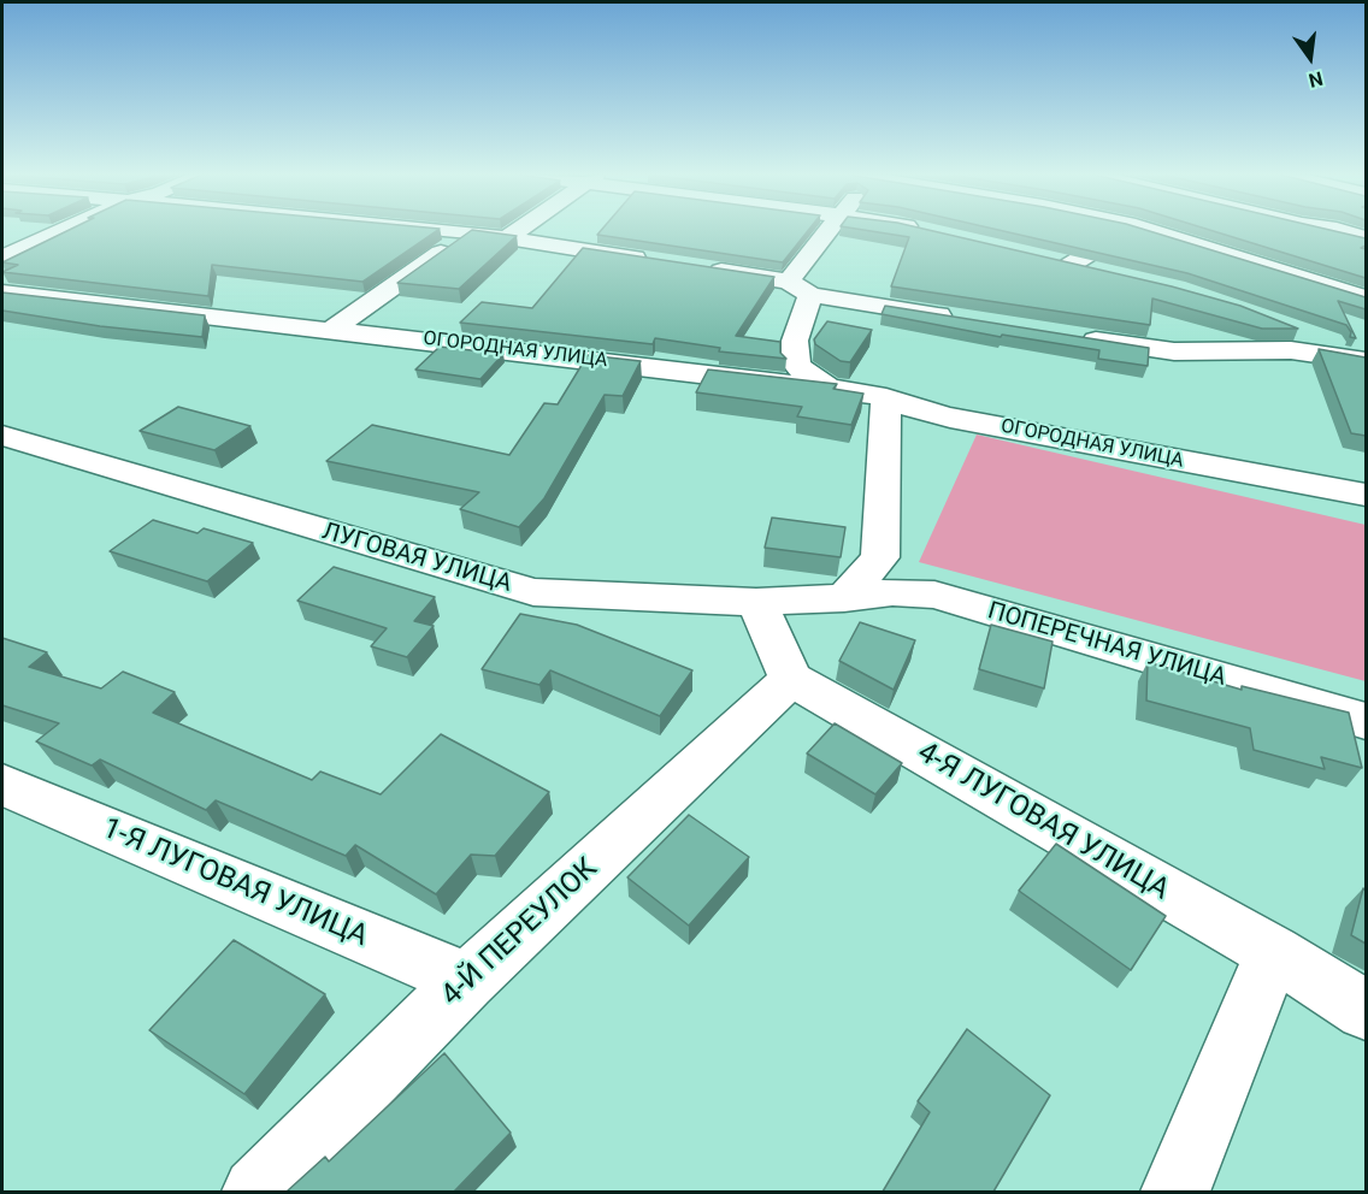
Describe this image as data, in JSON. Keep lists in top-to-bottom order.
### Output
{
  "streets": {
    "street": [
      "ОГОРОДНАЯ УЛИЦА",
      "ЛУГОВАЯ УЛИЦА",
      "ПОПЕРЕЧНАЯ УЛИЦА",
      "4-Я ЛУГОВАЯ УЛИЦА",
      "1-Я ЛУГОВАЯ УЛИЦА",
      "4-Й ПЕРЕУЛОК"
    ]
  },
  "crossings": [
    ["ЛУГОВАЯ УЛИЦА", "ПОПЕРЕЧНАЯ УЛИЦА"],
    ["4-Я ЛУГОВАЯ УЛИЦА", "4-Й ПЕРЕУЛОК"],
    ["1-Я ЛУГОВАЯ УЛИЦА", "4-Й ПЕРЕУЛОК"]
  ],
  "north": "bottom"
}
